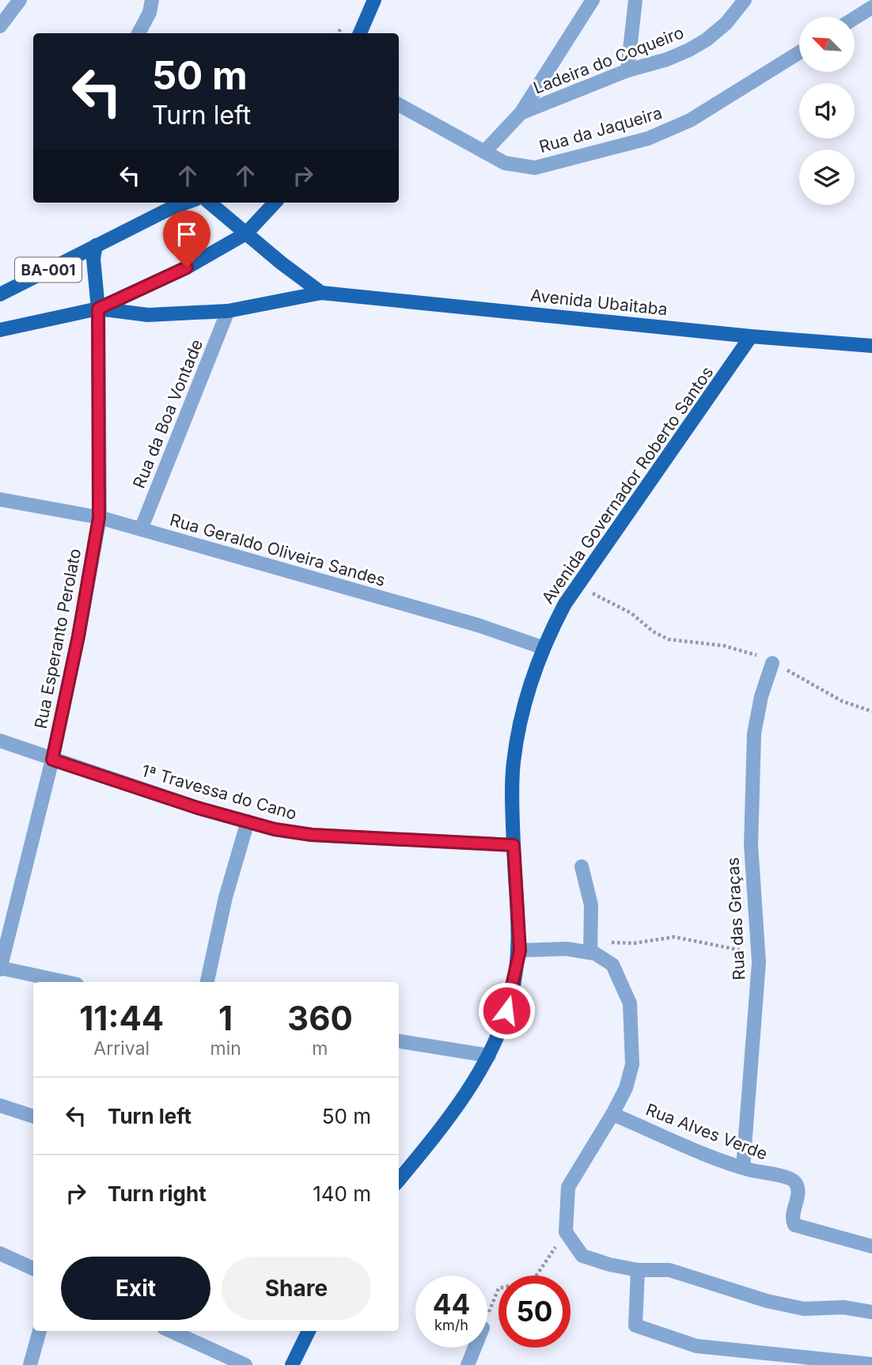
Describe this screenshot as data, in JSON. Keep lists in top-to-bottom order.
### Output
{
  "streets": {
    "main road": ["BA-001", "Avenida Ubaitaba", "Avenida Governador Roberto Santos"],
    "street": [
      "Ladeira do Coqueiro",
      "Rua da Jaqueira",
      "Rua da Boa Vontade",
      "Rua Geraldo Oliveira Sandes",
      "Rua Esperanto Perolato",
      "1ª Travessa do Cano",
      "Rua das Graças",
      "Rua Alves Verde"
    ]
  },
  "crossings": [
    ["Ladeira do Coqueiro", "Rua da Jaqueira"],
    ["Avenida Ubaitaba", "Rua da Boa Vontade"],
    ["Avenida Ubaitaba", "Avenida Governador Roberto Santos"],
    ["Avenida Ubaitaba", "Rua Esperanto Perolato"],
    ["Rua da Boa Vontade", "Rua Geraldo Oliveira Sandes"],
    ["Avenida Governador Roberto Santos", "Rua Geraldo Oliveira Sandes"],
    ["Avenida Governador Roberto Santos", "1ª Travessa do Cano"],
    ["Rua Geraldo Oliveira Sandes", "Rua Esperanto Perolato"],
    ["Rua Esperanto Perolato", "1ª Travessa do Cano"],
    ["Rua das Graças", "Rua Alves Verde"]
  ],
  "north": "top left",
  "page": {
    "turn": ["50 m", "Turn left"],
    "eta": [
      "11:44",
      "Arrival",
      "1",
      "min",
      "360",
      "m"
    ],
    "list": [
      {
        "name": "Turn left",
        "value": "50 m"
      },
      {
        "name": "Turn right",
        "value": "140 m"
      }
    ],
    "buttons": ["Exit", "Share"],
    "speed": "44 km/h",
    "limit": "50"
  }
}
